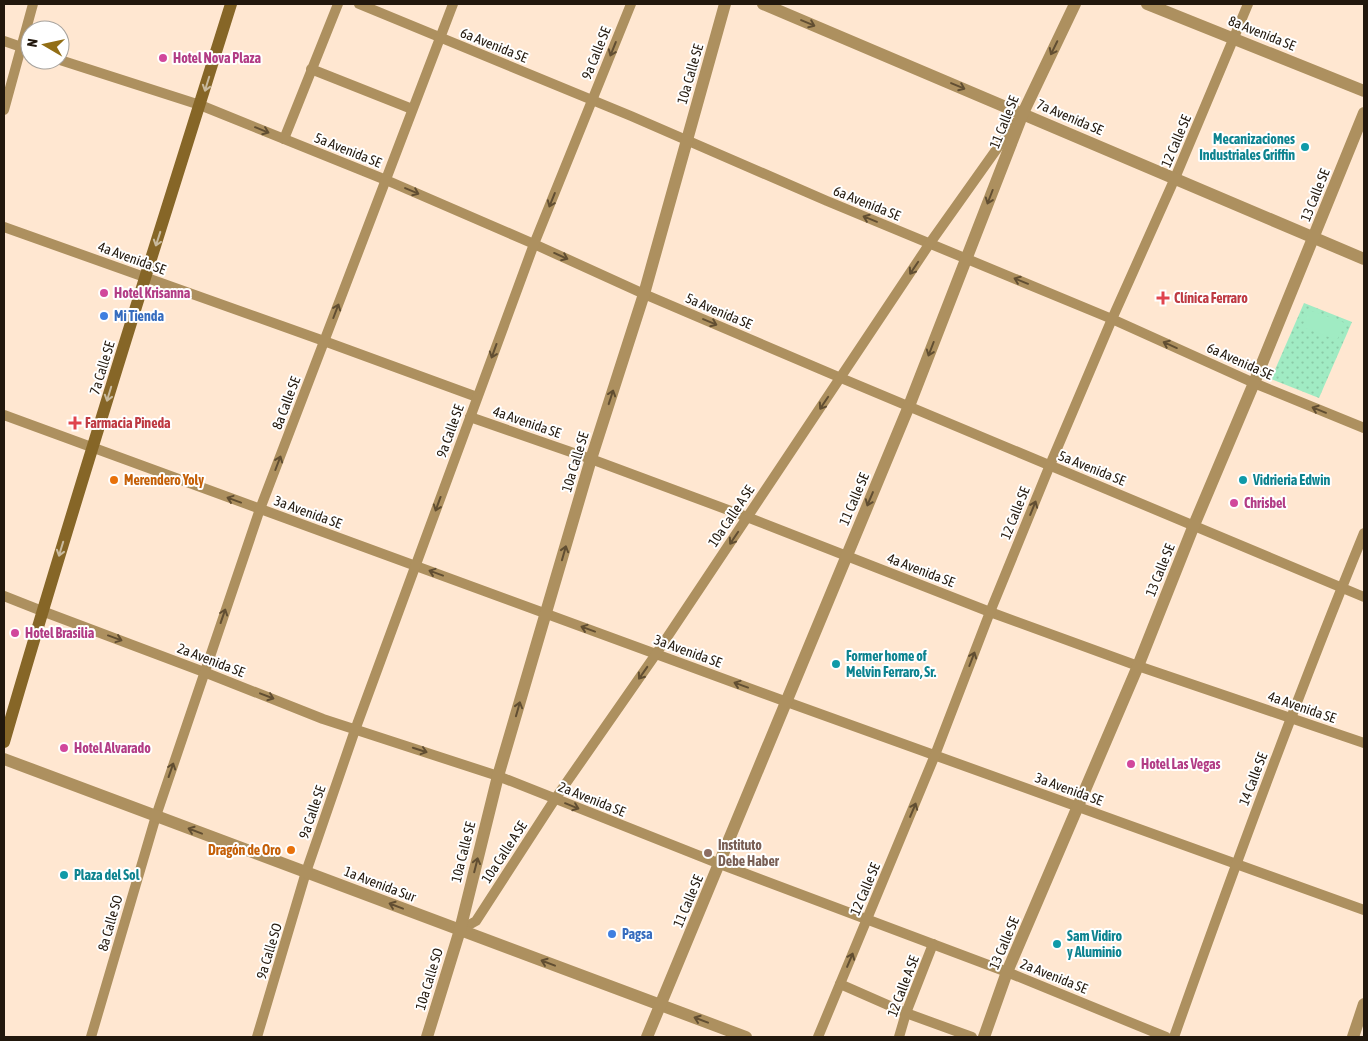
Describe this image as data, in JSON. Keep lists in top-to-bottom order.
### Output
{
  "streets": {
    "main road": ["7a Calle SE"],
    "street": [
      "8a Avenida SE",
      "6a Avenida SE",
      "9a Calle SE",
      "10a Calle SE",
      "7a Avenida SE",
      "11 Calle SE",
      "12 Calle SE",
      "5a Avenida SE",
      "13 Calle SE",
      "4a Avenida SE",
      "8a Calle SE",
      "3a Avenida SE",
      "10a Calle A SE",
      "2a Avenida SE",
      "14 Calle SE",
      "1a Avenida Sur",
      "8a Calle SO",
      "9a Calle SO",
      "10a Calle SO",
      "12 Calle A SE"
    ]
  },
  "crossings": [
    ["8a Avenida SE", "12 Calle SE"],
    ["6a Avenida SE", "9a Calle SE"],
    ["6a Avenida SE", "10a Calle SE"],
    ["6a Avenida SE", "11 Calle SE"],
    ["6a Avenida SE", "12 Calle SE"],
    ["6a Avenida SE", "13 Calle SE"],
    ["6a Avenida SE", "8a Calle SE"],
    ["6a Avenida SE", "10a Calle A SE"],
    ["9a Calle SE", "5a Avenida SE"],
    ["9a Calle SE", "4a Avenida SE"],
    ["9a Calle SE", "3a Avenida SE"],
    ["9a Calle SE", "2a Avenida SE"],
    ["9a Calle SE", "1a Avenida Sur"],
    ["9a Calle SE", "9a Calle SO"],
    ["10a Calle SE", "5a Avenida SE"],
    ["10a Calle SE", "4a Avenida SE"],
    ["10a Calle SE", "3a Avenida SE"],
    ["10a Calle SE", "10a Calle A SE"],
    ["10a Calle SE", "2a Avenida SE"],
    ["10a Calle SE", "1a Avenida Sur"],
    ["10a Calle SE", "10a Calle SO"],
    ["7a Avenida SE", "11 Calle SE"],
    ["7a Avenida SE", "12 Calle SE"],
    ["7a Avenida SE", "13 Calle SE"],
    ["7a Avenida SE", "10a Calle A SE"],
    ["11 Calle SE", "5a Avenida SE"],
    ["11 Calle SE", "4a Avenida SE"],
    ["11 Calle SE", "3a Avenida SE"],
    ["11 Calle SE", "10a Calle A SE"],
    ["11 Calle SE", "2a Avenida SE"],
    ["11 Calle SE", "1a Avenida Sur"],
    ["12 Calle SE", "5a Avenida SE"],
    ["12 Calle SE", "4a Avenida SE"],
    ["12 Calle SE", "3a Avenida SE"],
    ["12 Calle SE", "2a Avenida SE"],
    ["5a Avenida SE", "13 Calle SE"],
    ["5a Avenida SE", "7a Calle SE"],
    ["5a Avenida SE", "8a Calle SE"],
    ["5a Avenida SE", "10a Calle A SE"],
    ["5a Avenida SE", "14 Calle SE"],
    ["13 Calle SE", "4a Avenida SE"],
    ["13 Calle SE", "3a Avenida SE"],
    ["13 Calle SE", "2a Avenida SE"],
    ["4a Avenida SE", "7a Calle SE"],
    ["4a Avenida SE", "8a Calle SE"],
    ["4a Avenida SE", "10a Calle A SE"],
    ["4a Avenida SE", "14 Calle SE"],
    ["7a Calle SE", "3a Avenida SE"],
    ["7a Calle SE", "2a Avenida SE"],
    ["8a Calle SE", "3a Avenida SE"],
    ["8a Calle SE", "2a Avenida SE"],
    ["8a Calle SE", "1a Avenida Sur"],
    ["8a Calle SE", "8a Calle SO"],
    ["3a Avenida SE", "10a Calle A SE"],
    ["3a Avenida SE", "14 Calle SE"],
    ["10a Calle A SE", "2a Avenida SE"],
    ["10a Calle A SE", "1a Avenida Sur"],
    ["10a Calle A SE", "10a Calle SO"],
    ["2a Avenida SE", "12 Calle A SE"],
    ["1a Avenida Sur", "8a Calle SO"],
    ["1a Avenida Sur", "9a Calle SO"],
    ["1a Avenida Sur", "10a Calle SO"]
  ],
  "one_way": [
    "6a Avenida SE",
    "9a Calle SE",
    "10a Calle SE",
    "7a Avenida SE",
    "11 Calle SE",
    "12 Calle SE",
    "5a Avenida SE",
    "7a Calle SE",
    "8a Calle SE",
    "3a Avenida SE",
    "10a Calle A SE",
    "2a Avenida SE",
    "1a Avenida Sur"
  ],
  "places": {
    "other": [
      "Hotel Nova Plaza",
      "Mecanizaciones Industriales Griffin",
      "Hotel Krisanna",
      "Mi Tienda",
      "Merendero Yoly",
      "Vidrieria Edwin",
      "Chrisbel",
      "Hotel Brasilia",
      "Former home of Melvin Ferraro, Sr.",
      "Hotel Alvarado",
      "Hotel Las Vegas",
      "Dragón de Oro",
      "Instituto Debe Haber",
      "Plaza del Sol",
      "Pagsa",
      "Sam Vidiro y Aluminio"
    ],
    "health": ["Clínica Ferraro", "Farmacia Pineda"]
  },
  "north": "left"
}
